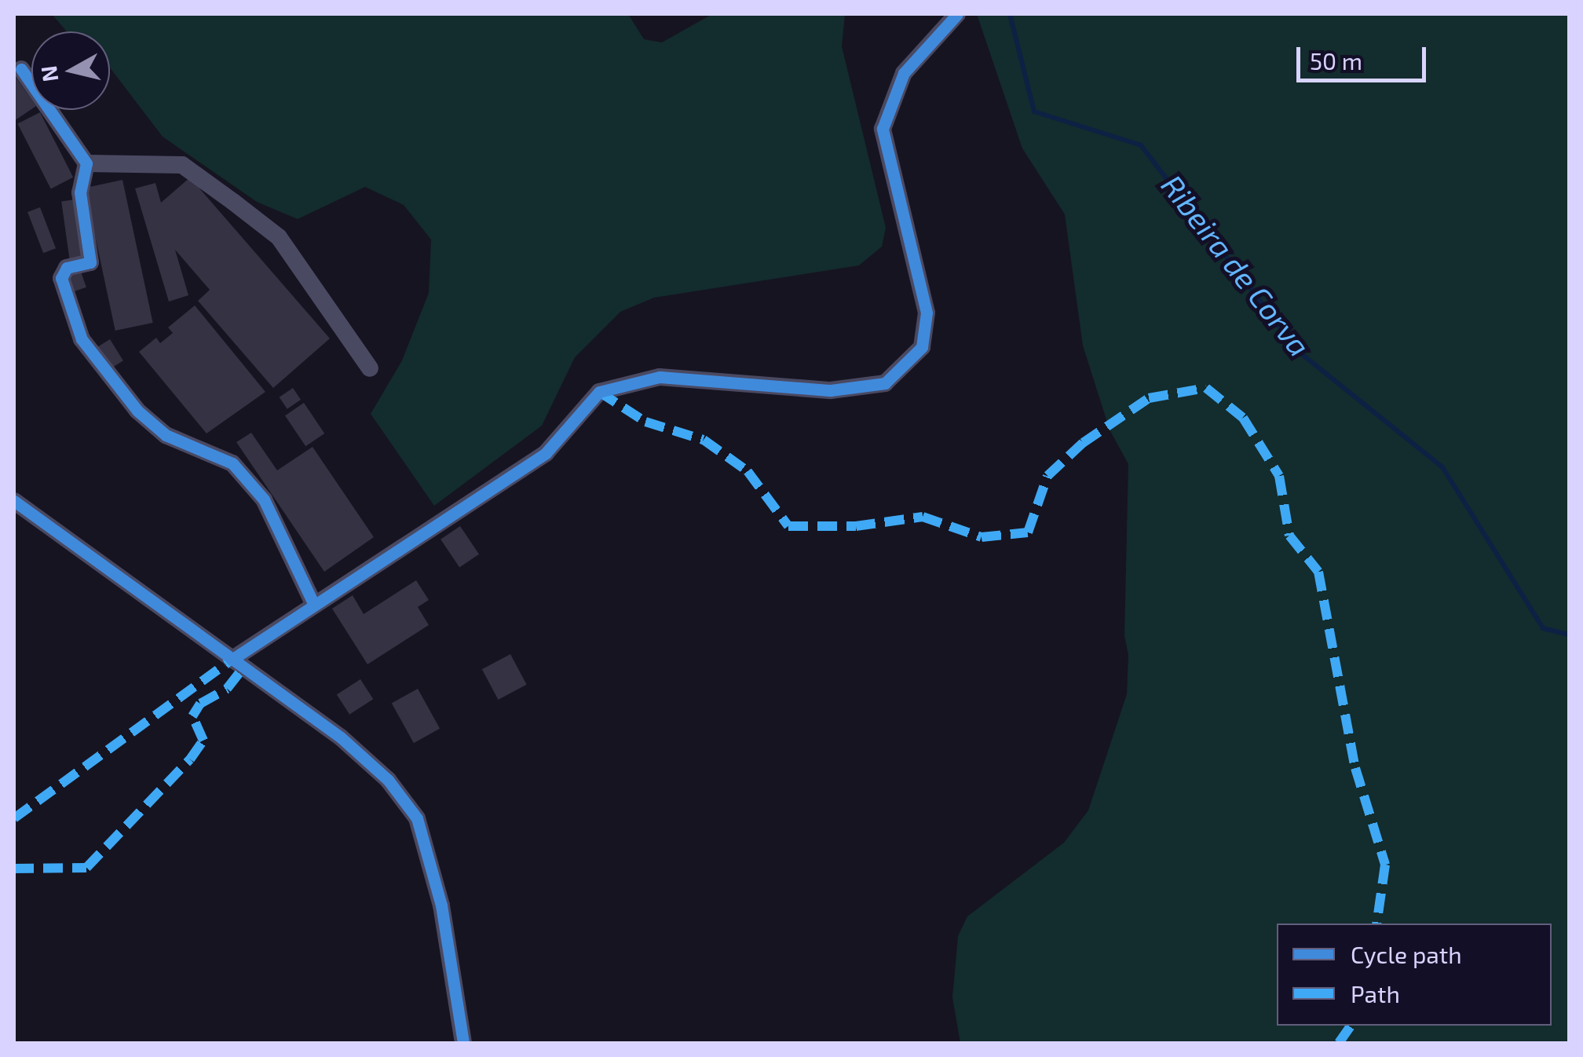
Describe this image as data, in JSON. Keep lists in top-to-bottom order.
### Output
{
  "water": ["Ribeira de Corva"],
  "legend": ["Cycle path", "Path"],
  "scale_bar": "50 m",
  "north": "left"
}
